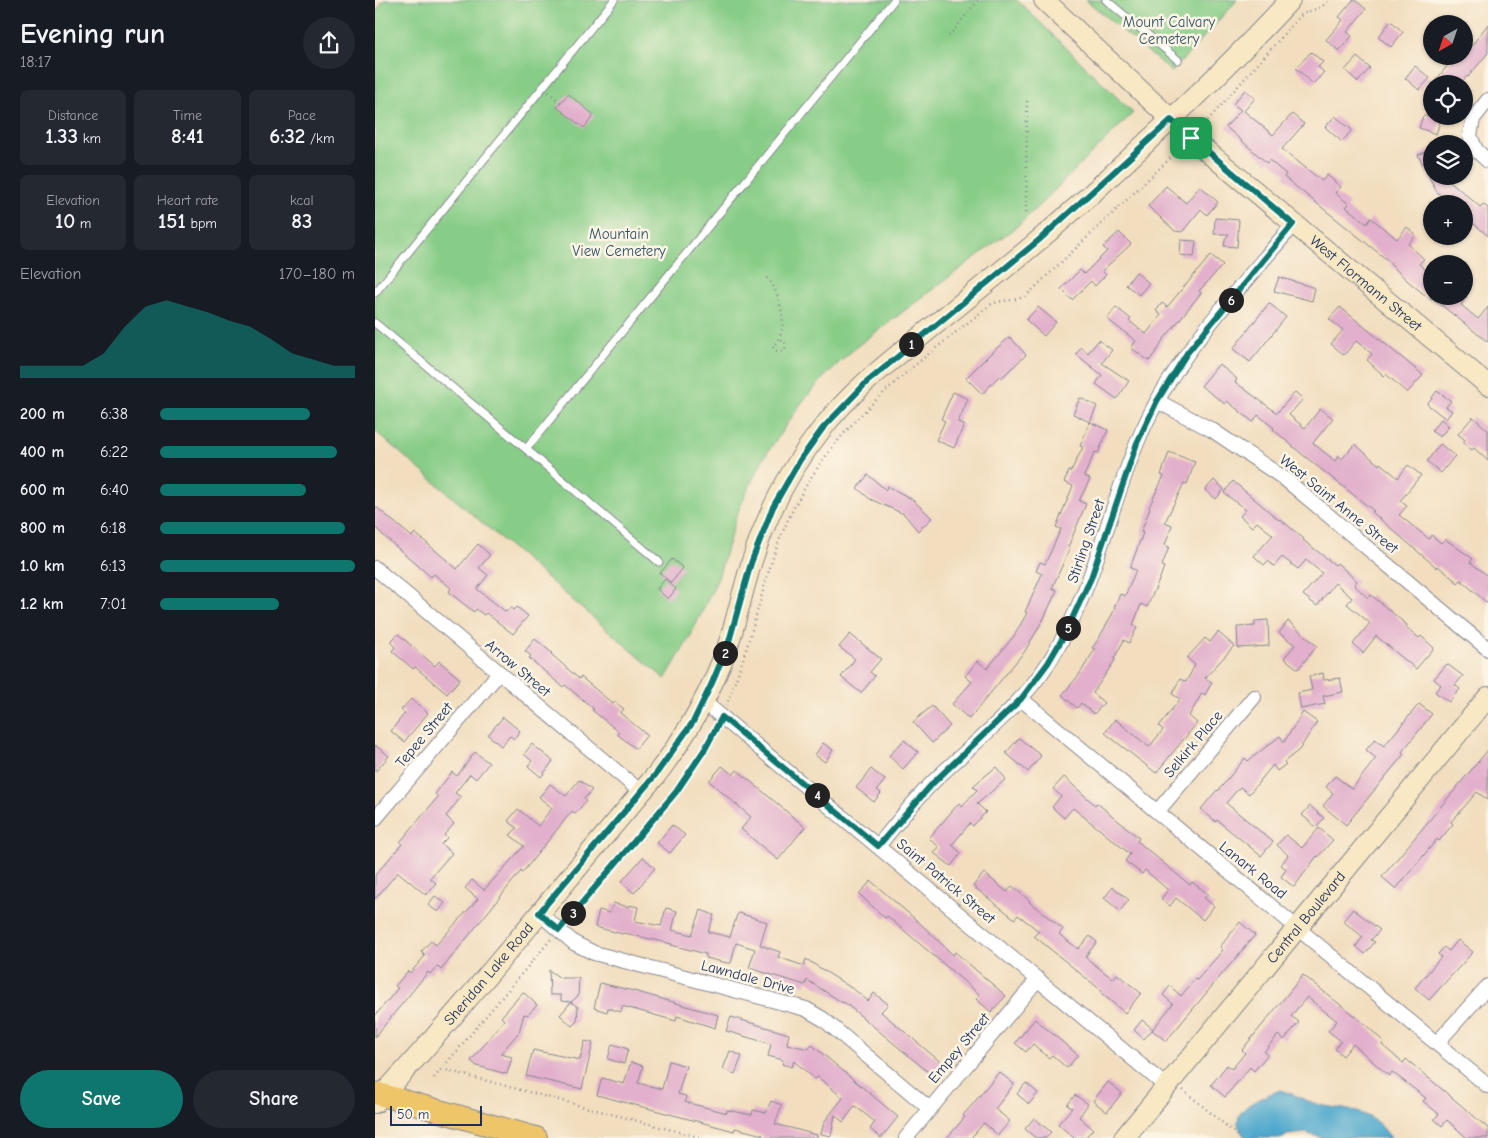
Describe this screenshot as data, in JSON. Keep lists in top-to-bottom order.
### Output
{
  "streets": {
    "main road": ["West Flormann Street", "Central Boulevard", "Sheridan Lake Road"],
    "street": [
      "West Saint Anne Street",
      "Stirling Street",
      "Arrow Street",
      "Tepee Street",
      "Selkirk Place",
      "Lanark Road",
      "Saint Patrick Street",
      "Lawndale Drive",
      "Empey Street"
    ]
  },
  "crossings": [
    ["West Flormann Street", "Stirling Street"],
    ["West Flormann Street", "Sheridan Lake Road"],
    ["West Saint Anne Street", "Stirling Street"],
    ["Stirling Street", "Lanark Road"],
    ["Stirling Street", "Saint Patrick Street"],
    ["Arrow Street", "Tepee Street"],
    ["Arrow Street", "Sheridan Lake Road"],
    ["Selkirk Place", "Lanark Road"],
    ["Lanark Road", "Central Boulevard"],
    ["Saint Patrick Street", "Central Boulevard"],
    ["Saint Patrick Street", "Sheridan Lake Road"],
    ["Saint Patrick Street", "Empey Street"],
    ["Sheridan Lake Road", "Lawndale Drive"],
    ["Lawndale Drive", "Empey Street"]
  ],
  "parks": ["Mount Calvary Cemetery", "Mountain View Cemetery"],
  "scale_bar": "50 m",
  "north": "bottom left",
  "page": {
    "heading": ["Evening run", "18:17"],
    "map_buttons": ["+", "−"],
    "stats": [
      ["Distance", "1.33 km"],
      ["Time", "8:41"],
      ["Pace", "6:32 /km"],
      ["Elevation", "10 m"],
      ["Heart rate", "151 bpm"],
      ["kcal", "83"]
    ],
    "chart": ["Elevation", "170–180 m"],
    "pins": [
      "6",
      "1",
      "5",
      "2",
      "4",
      "3"
    ],
    "list": [
      {
        "name": "200 m",
        "note": "6:38"
      },
      {
        "name": "400 m",
        "note": "6:22"
      },
      {
        "name": "600 m",
        "note": "6:40"
      },
      {
        "name": "800 m",
        "note": "6:18"
      },
      {
        "name": "1.0 km",
        "note": "6:13"
      },
      {
        "name": "1.2 km",
        "note": "7:01"
      }
    ],
    "buttons": ["Save", "Share"],
    "scale": "50 m"
  }
}
